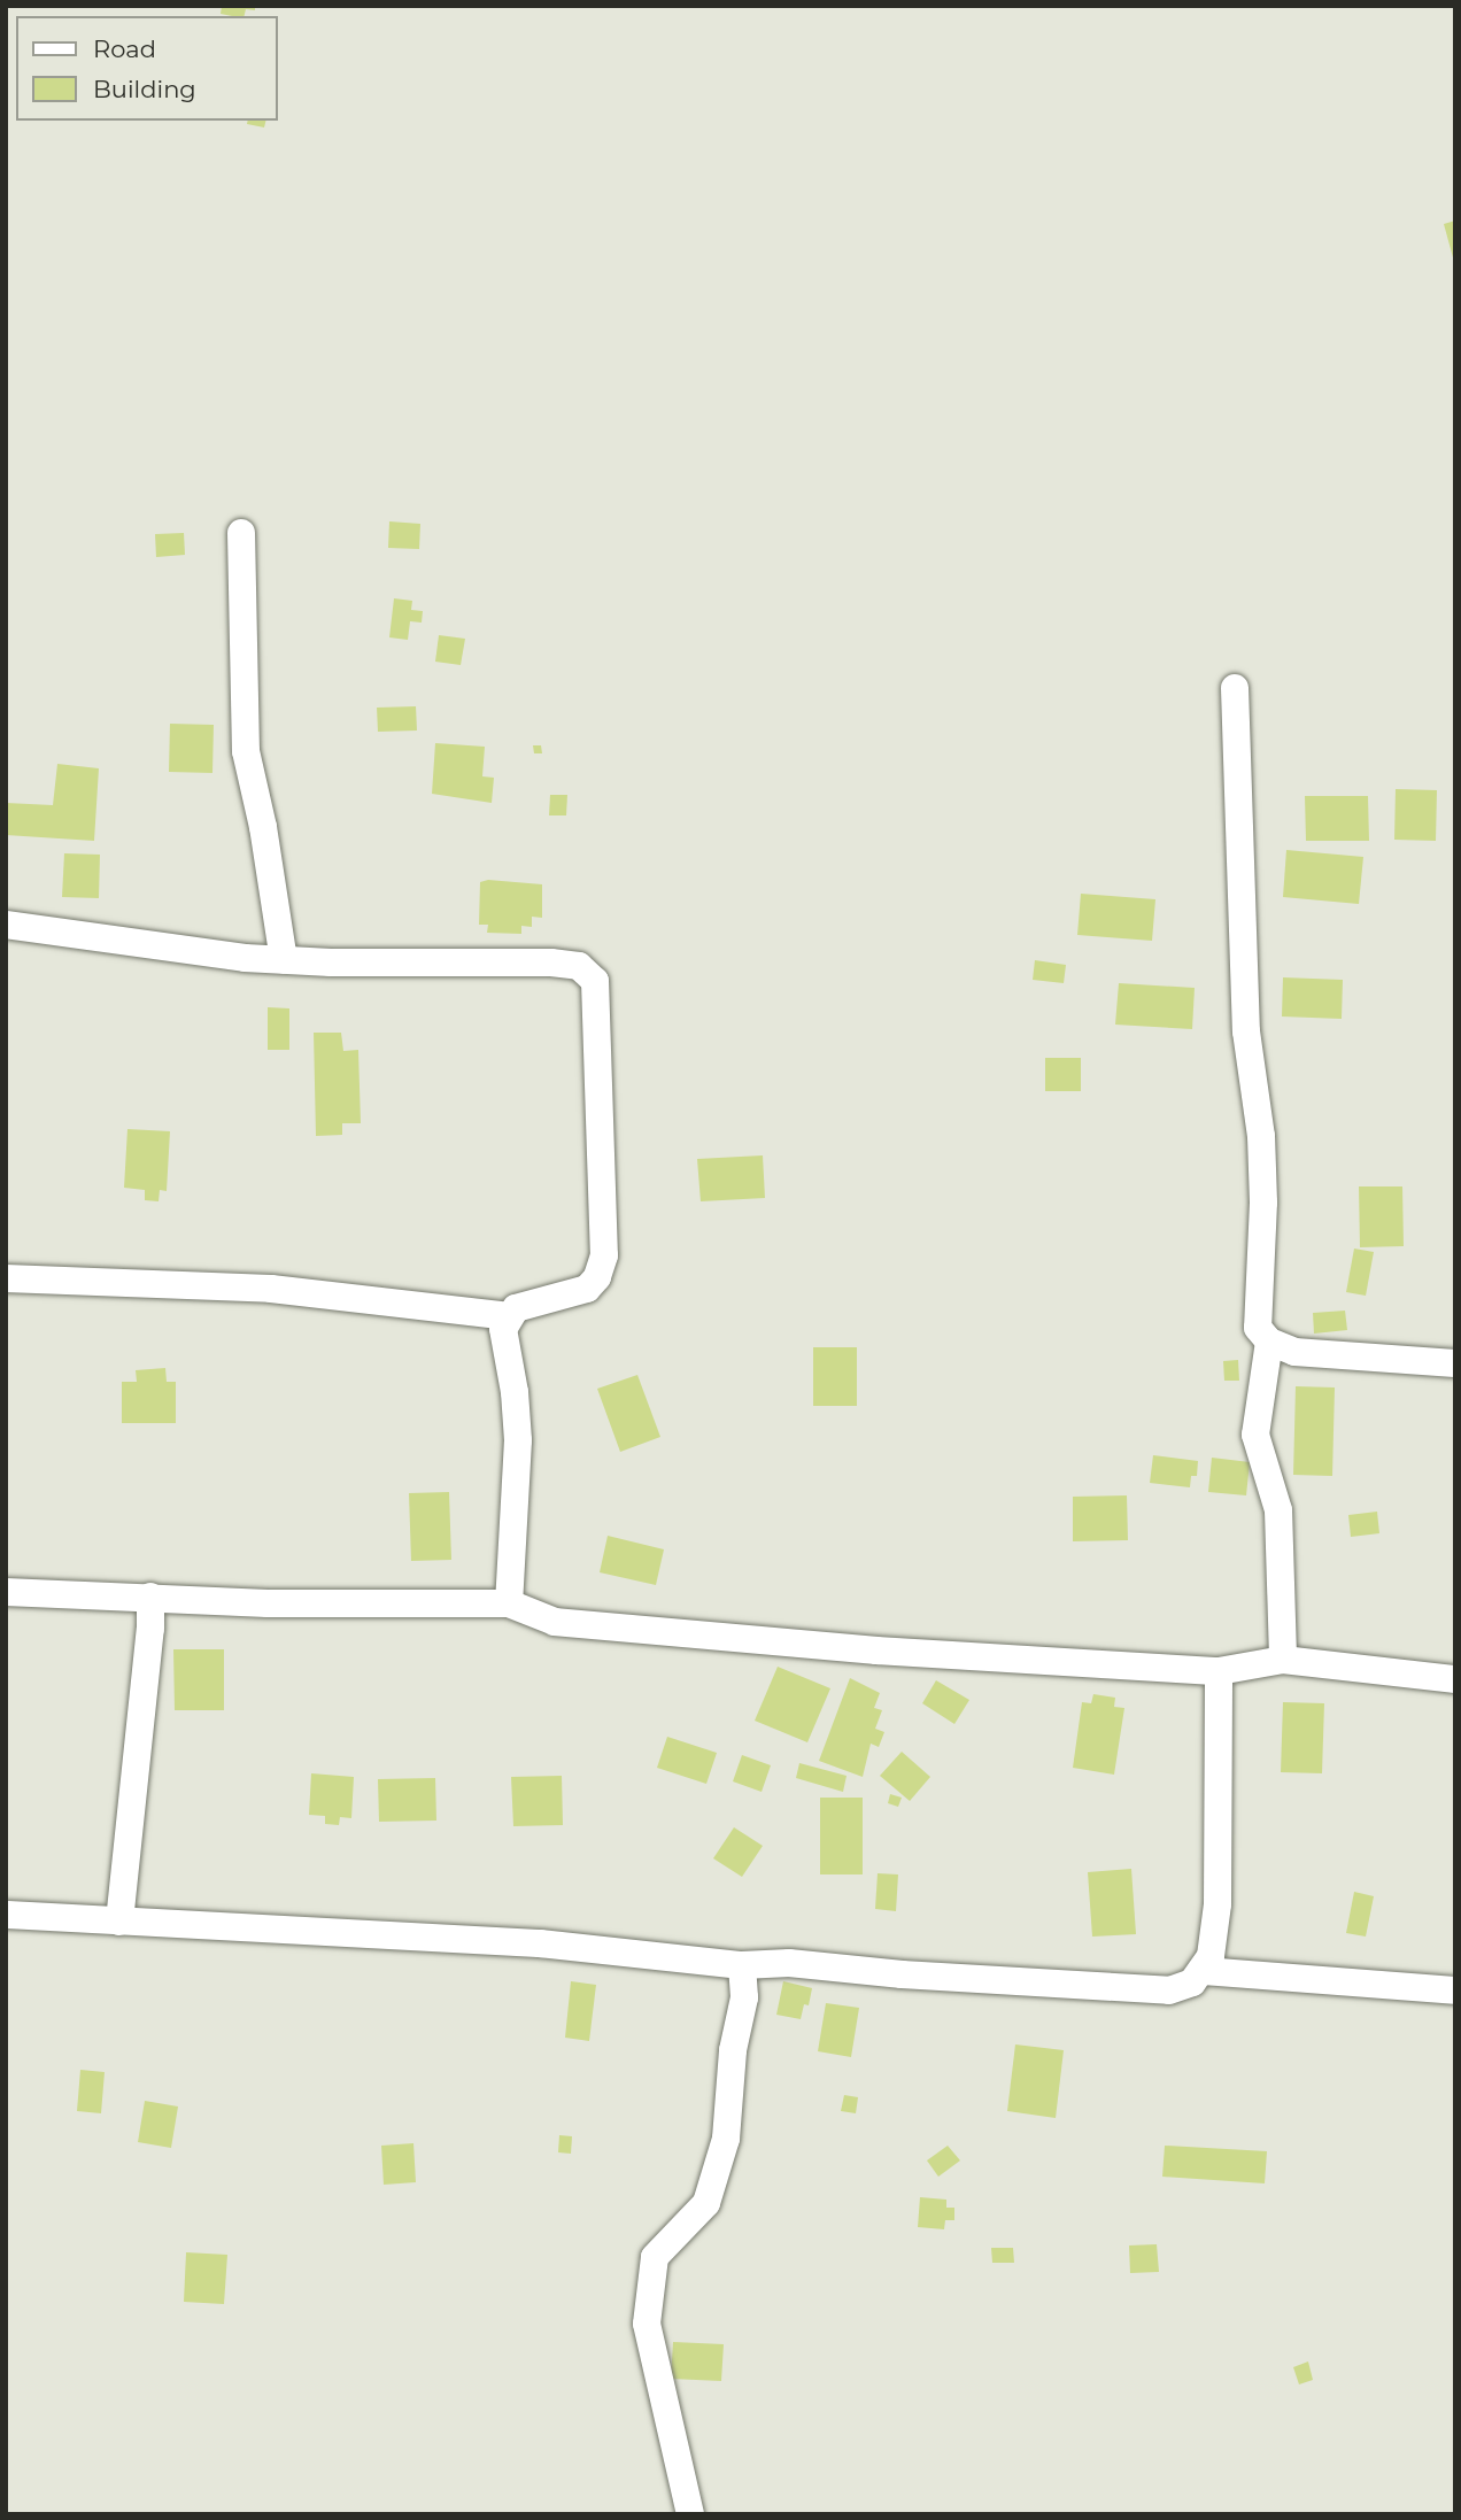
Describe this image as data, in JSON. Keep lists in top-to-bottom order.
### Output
{
  "legend": ["Road", "Building"]
}
